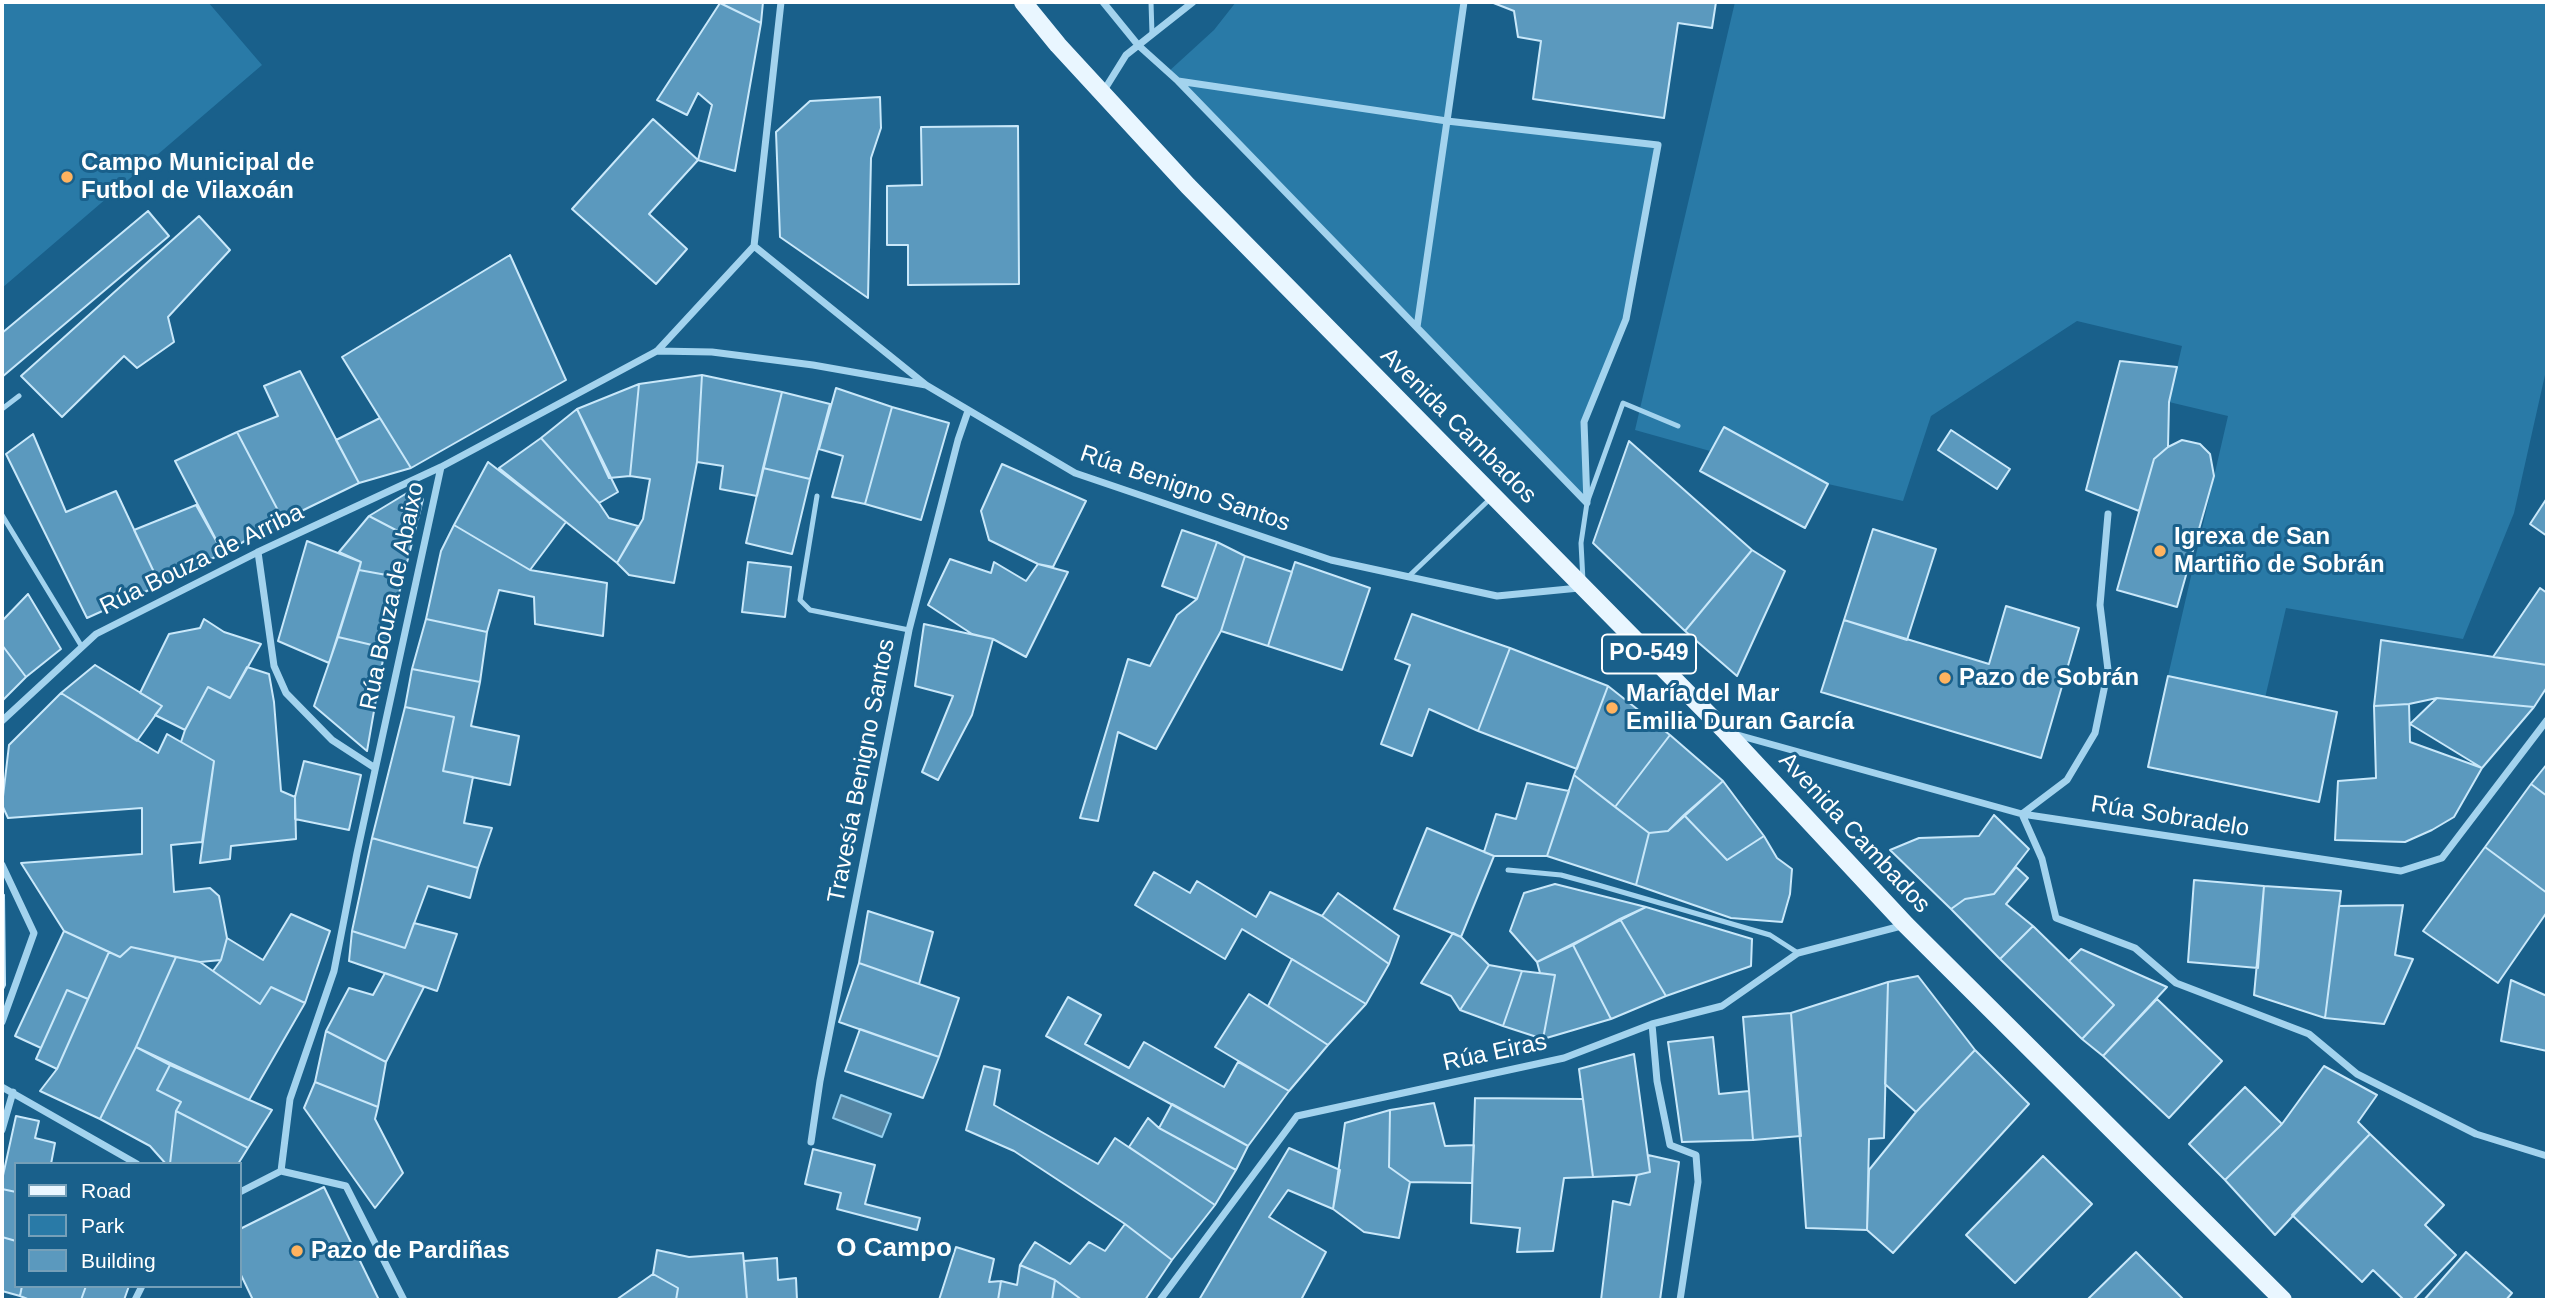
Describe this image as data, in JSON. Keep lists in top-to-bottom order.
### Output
{
  "streets": {
    "main road": ["Avenida Cambados", "PO-549"],
    "street": [
      "Rúa Benigno Santos",
      "Rúa Bouza de Arriba",
      "Rúa Bouza de Abaixo",
      "Travesía Benigno Santos",
      "Rúa Sobradelo",
      "Rúa Eiras"
    ]
  },
  "crossings": [
    ["Avenida Cambados", "Rúa Benigno Santos"],
    ["Avenida Cambados", "Rúa Sobradelo"],
    ["Avenida Cambados", "Rúa Eiras"],
    ["Rúa Benigno Santos", "Rúa Bouza de Abaixo"],
    ["Rúa Benigno Santos", "Travesía Benigno Santos"],
    ["Rúa Bouza de Arriba", "Rúa Bouza de Abaixo"]
  ],
  "districts": ["O Campo"],
  "places": [
    "Campo Municipal de Futbol de Vilaxoán",
    "Igrexa de San Martiño de Sobrán",
    "Pazo de Sobrán",
    "María del Mar Emilia Duran García",
    "Pazo de Pardiñas"
  ],
  "legend": ["Road", "Park", "Building"]
}
